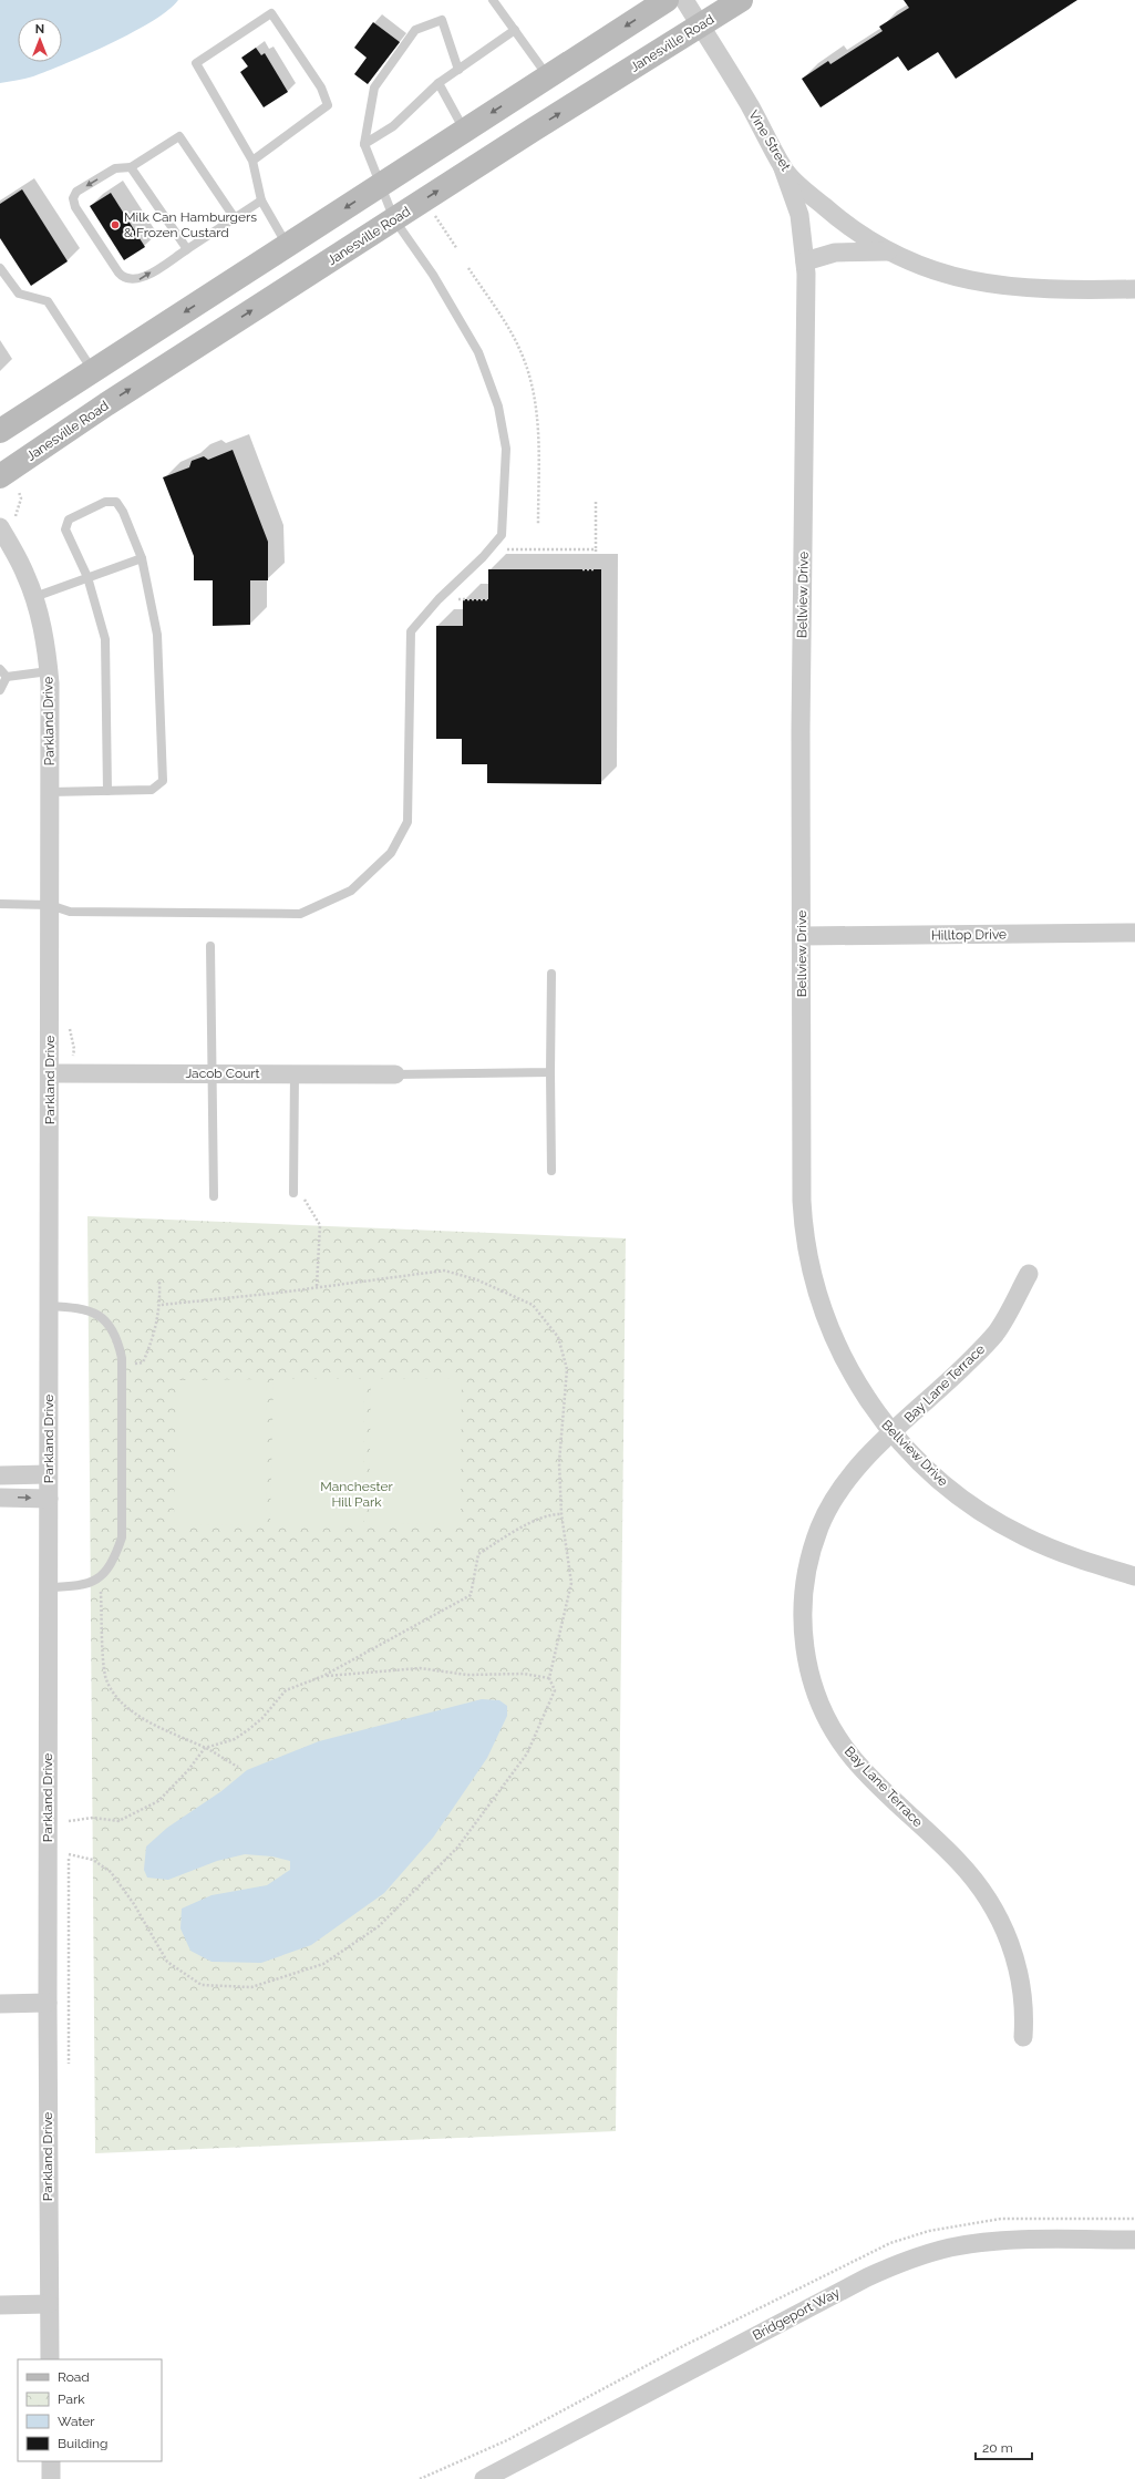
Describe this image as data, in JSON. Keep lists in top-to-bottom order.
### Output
{
  "streets": {
    "main road": ["Janesville Road"],
    "street": [
      "Vine Street",
      "Bellview Drive",
      "Parkland Drive",
      "Hilltop Drive",
      "Jacob Court",
      "Bay Lane Terrace",
      "Bridgeport Way"
    ]
  },
  "crossings": [
    ["Janesville Road", "Vine Street"],
    ["Vine Street", "Bellview Drive"],
    ["Bellview Drive", "Hilltop Drive"],
    ["Bellview Drive", "Bay Lane Terrace"],
    ["Parkland Drive", "Jacob Court"]
  ],
  "parks": ["Manchester Hill Park"],
  "places": ["Milk Can Hamburgers & Frozen Custard"],
  "legend": [
    "Road",
    "Park",
    "Water",
    "Building"
  ],
  "scale_bar": "20 m",
  "north": "top"
}
